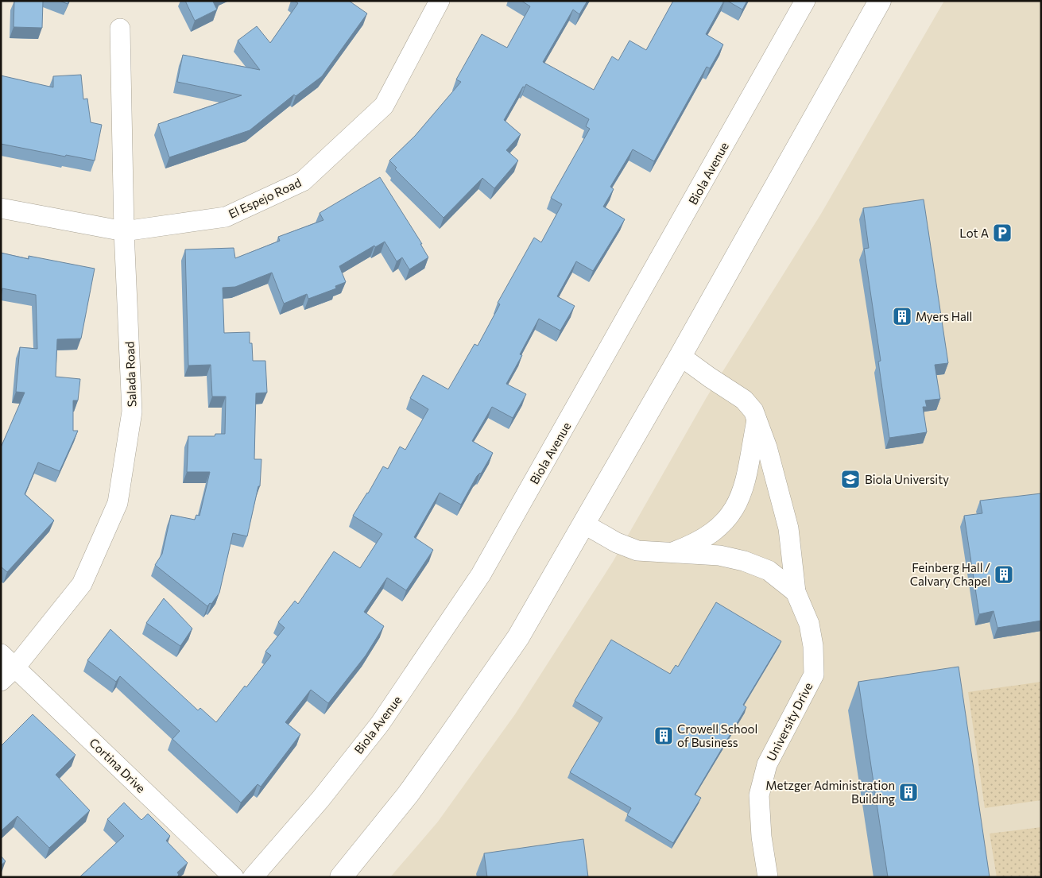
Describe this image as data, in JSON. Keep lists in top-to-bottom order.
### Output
{
  "streets": {
    "street": [
      "Biola Avenue",
      "El Espejo Road",
      "Salada Road",
      "University Drive",
      "Cortina Drive"
    ]
  },
  "crossings": [
    ["El Espejo Road", "Salada Road"],
    ["Salada Road", "Cortina Drive"]
  ],
  "places": {
    "parking": ["Lot A"],
    "building": [
      "Myers Hall",
      "Feinberg Hall / Calvary Chapel",
      "Crowell School of Business",
      "Metzger Administration Building"
    ],
    "school or university": ["Biola University"]
  }
}
